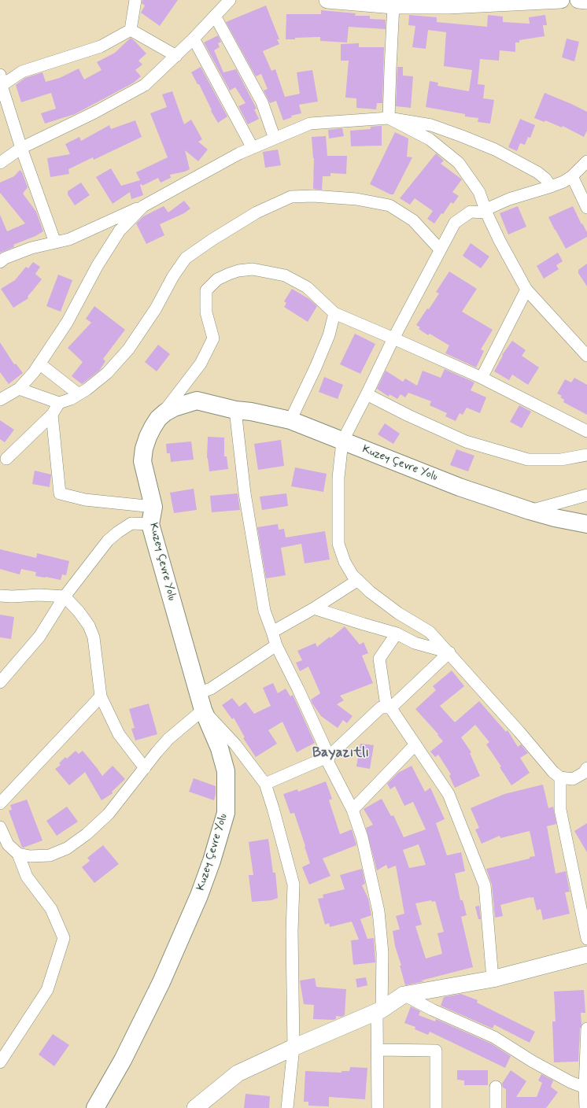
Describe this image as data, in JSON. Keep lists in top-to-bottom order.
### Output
{
  "streets": {
    "main road": ["Kuzey Çevre Yolu"]
  },
  "districts": ["Bayazıtlı"]
}
